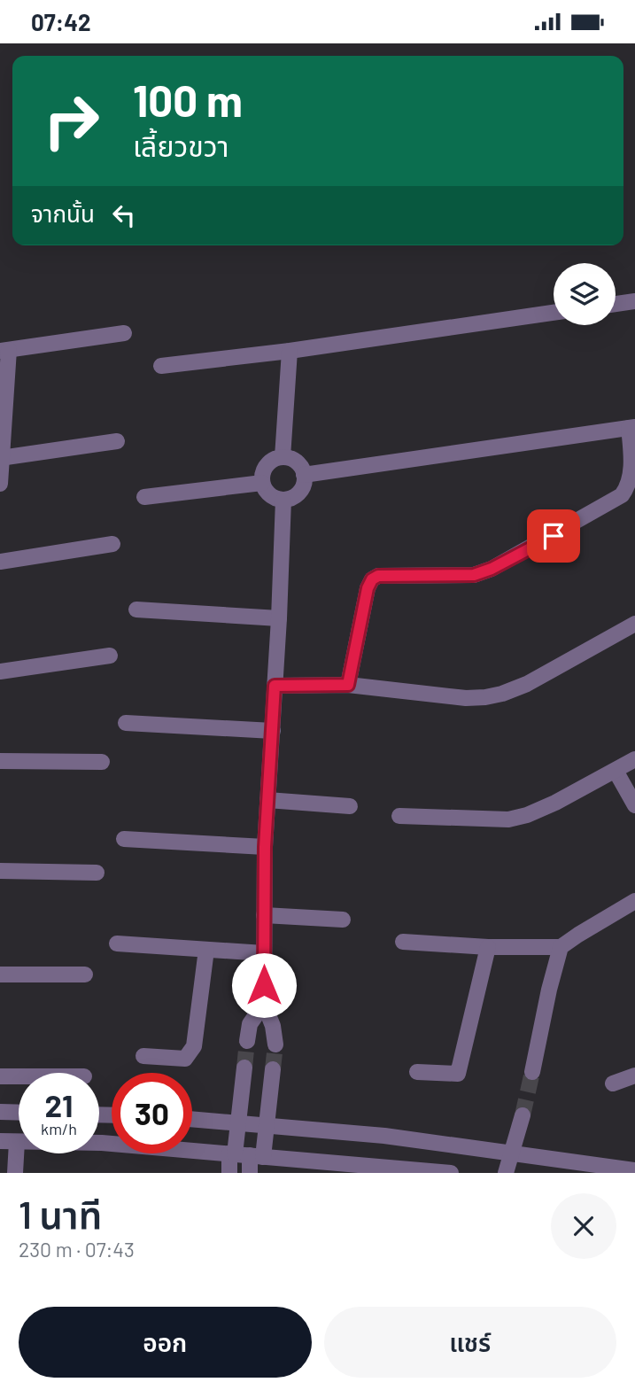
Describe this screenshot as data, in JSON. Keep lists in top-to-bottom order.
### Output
{
  "page": {
    "status": "07:42",
    "turn": ["100 m", "เลี้ยวขวา"],
    "then": "จากนั้น",
    "speed": "21 km/h",
    "limit": "30",
    "heading": ["1 นาที", "230 m · 07:43"],
    "buttons": ["ออก", "แชร์"]
  }
}
